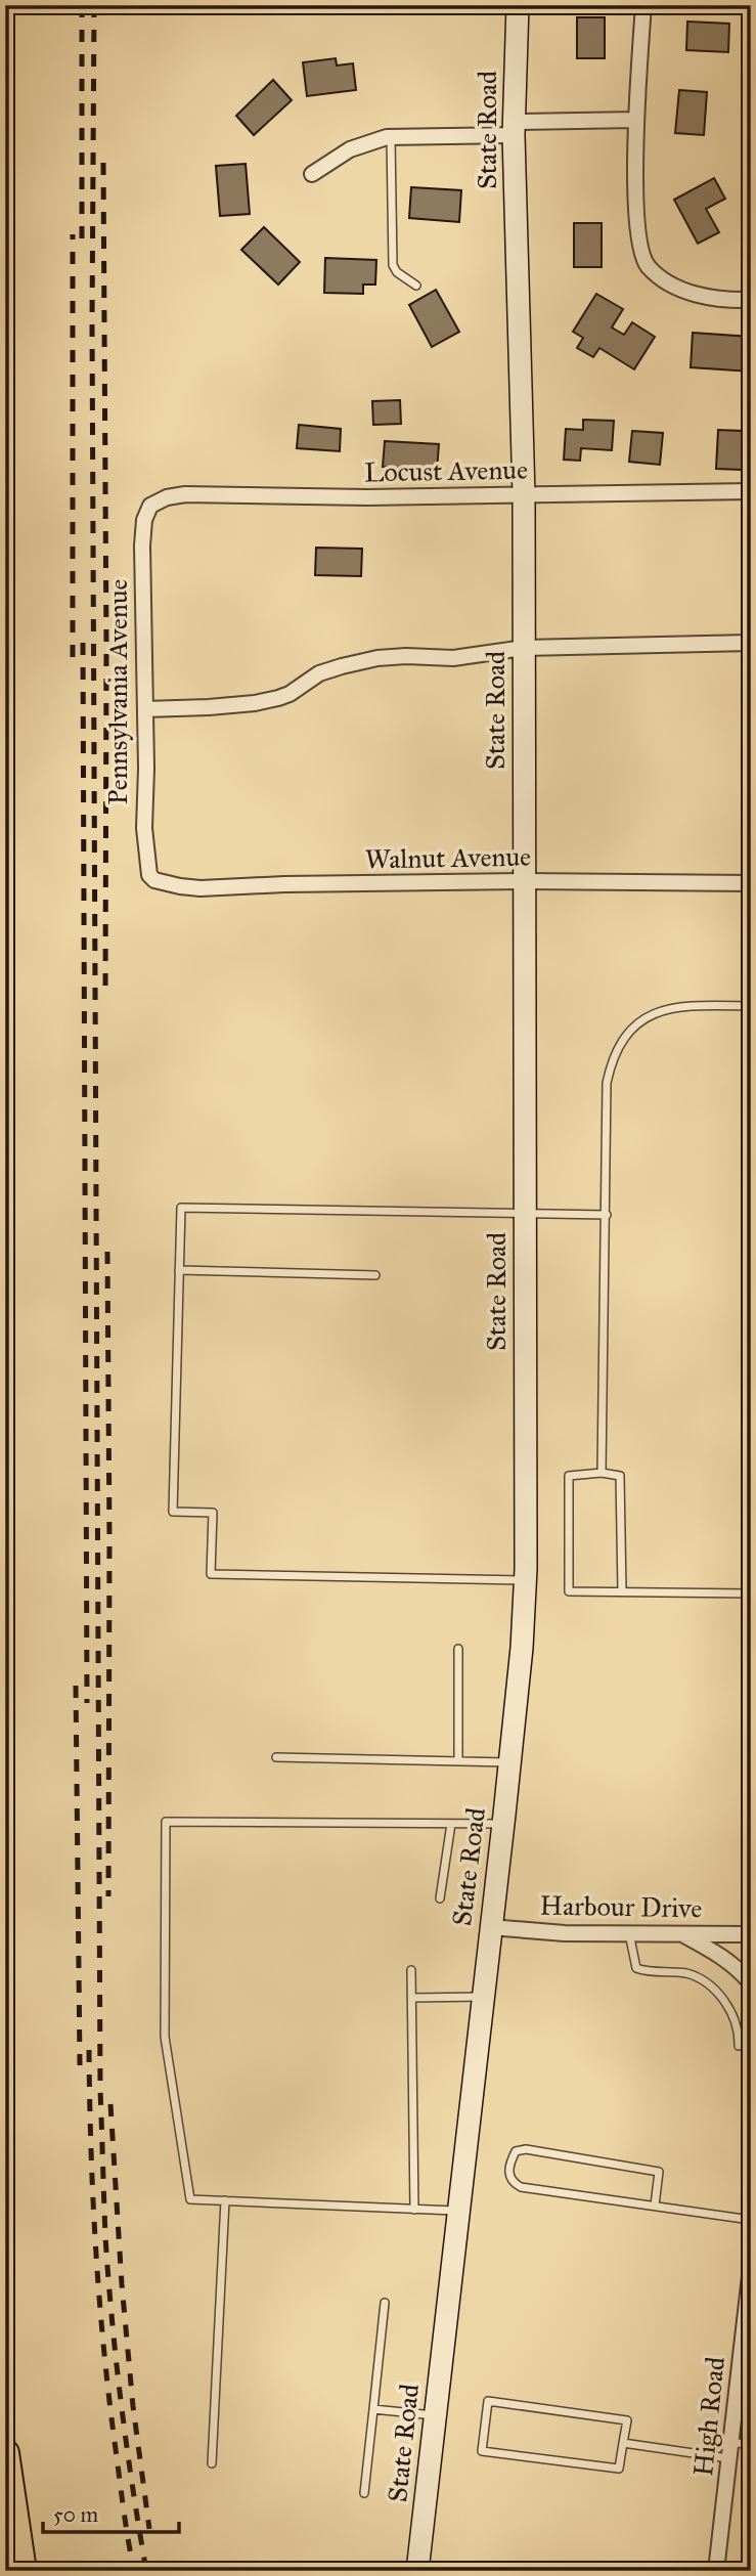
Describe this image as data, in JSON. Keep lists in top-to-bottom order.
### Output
{
  "streets": {
    "main road": ["State Road"],
    "street": [
      "Locust Avenue",
      "Pennsylvania Avenue",
      "Walnut Avenue",
      "Harbour Drive",
      "High Road"
    ]
  },
  "crossings": [
    ["State Road", "Locust Avenue"],
    ["State Road", "Walnut Avenue"],
    ["State Road", "Harbour Drive"],
    ["Locust Avenue", "Pennsylvania Avenue"],
    ["Pennsylvania Avenue", "Walnut Avenue"]
  ],
  "scale_bar": "50 m"
}
